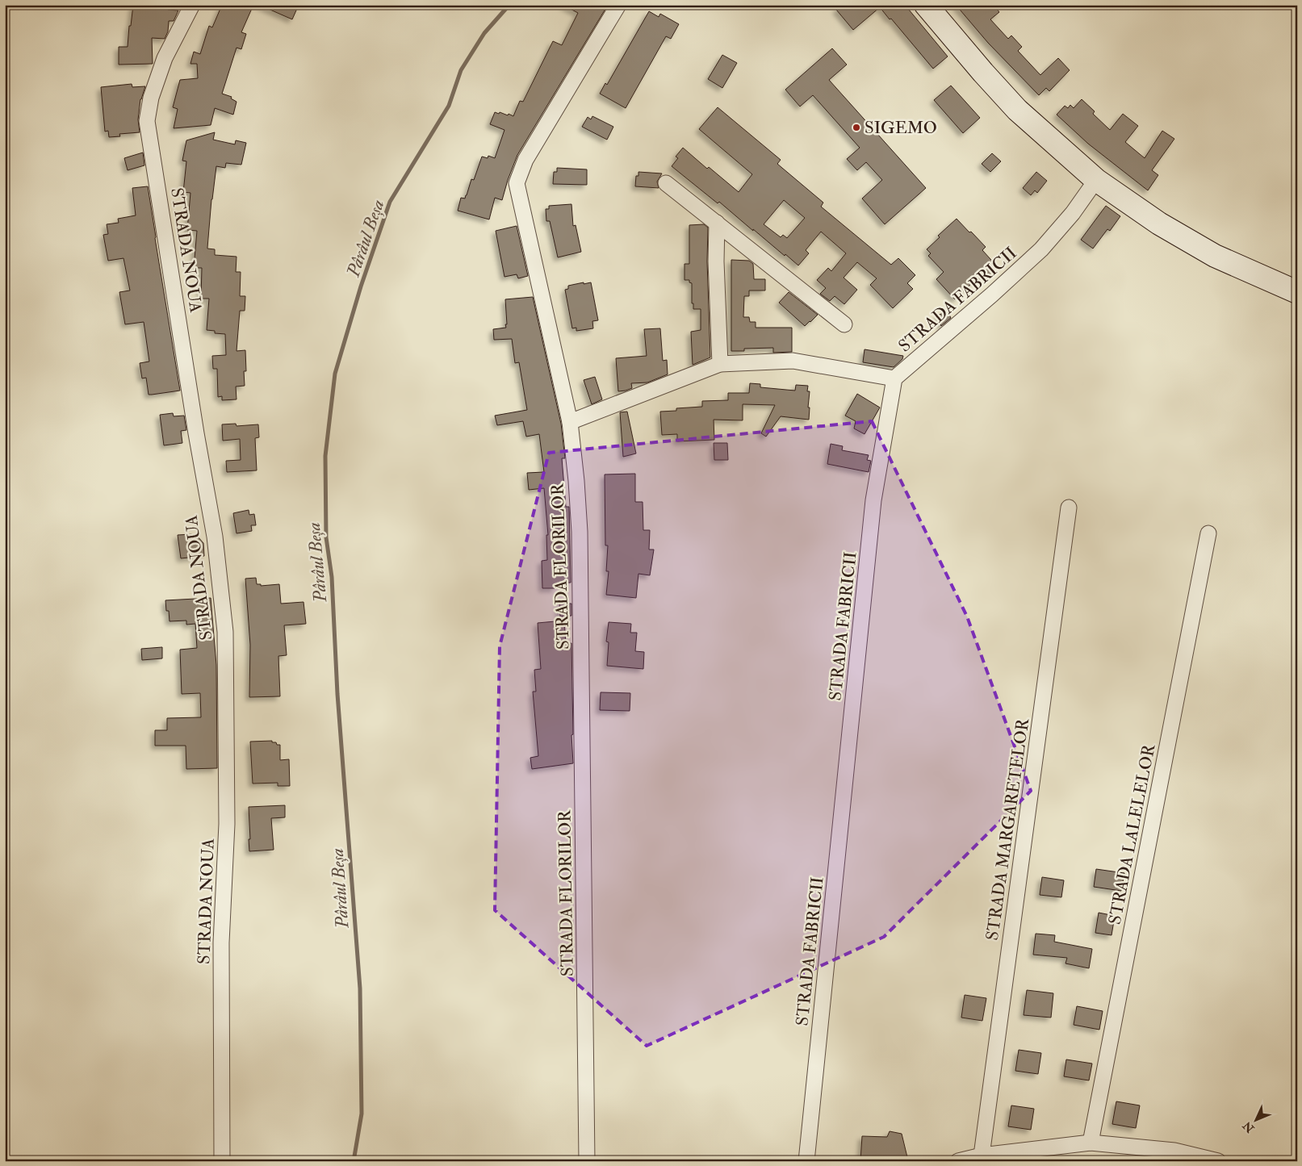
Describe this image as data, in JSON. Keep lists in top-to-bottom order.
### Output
{
  "streets": {
    "street": [
      "STRADA NOUA",
      "STRADA FABRICII",
      "STRADA FLORILOR",
      "STRADA MARGARETELOR",
      "STRADA LALELELOR"
    ]
  },
  "water": ["Pârâul Beșa"],
  "places": ["SIGEMO"],
  "north": "bottom left"
}
